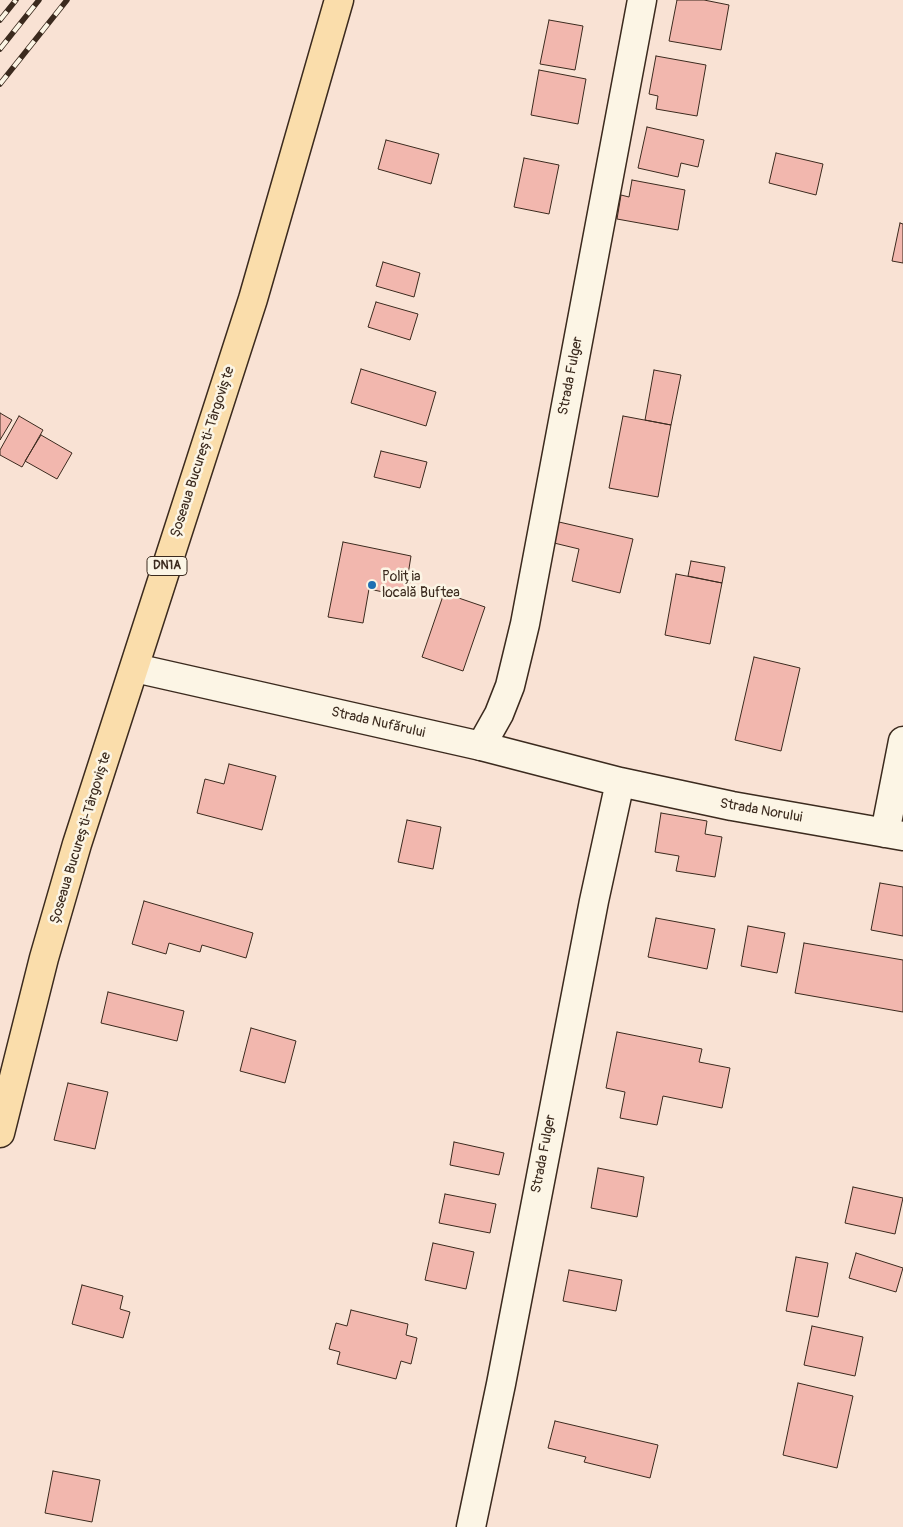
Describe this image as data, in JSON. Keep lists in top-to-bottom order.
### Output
{
  "streets": {
    "main road": ["Șoseaua București-Târgoviște", "DN1A"],
    "street": ["Strada Fulger", "Strada Nufărului", "Strada Norului"]
  },
  "crossings": [
    ["Strada Fulger", "Strada Nufărului"],
    ["Strada Fulger", "Strada Norului"],
    ["Șoseaua București-Târgoviște", "Strada Nufărului"],
    ["Strada Nufărului", "Strada Norului"]
  ],
  "places": ["Poliția locală Buftea"]
}
